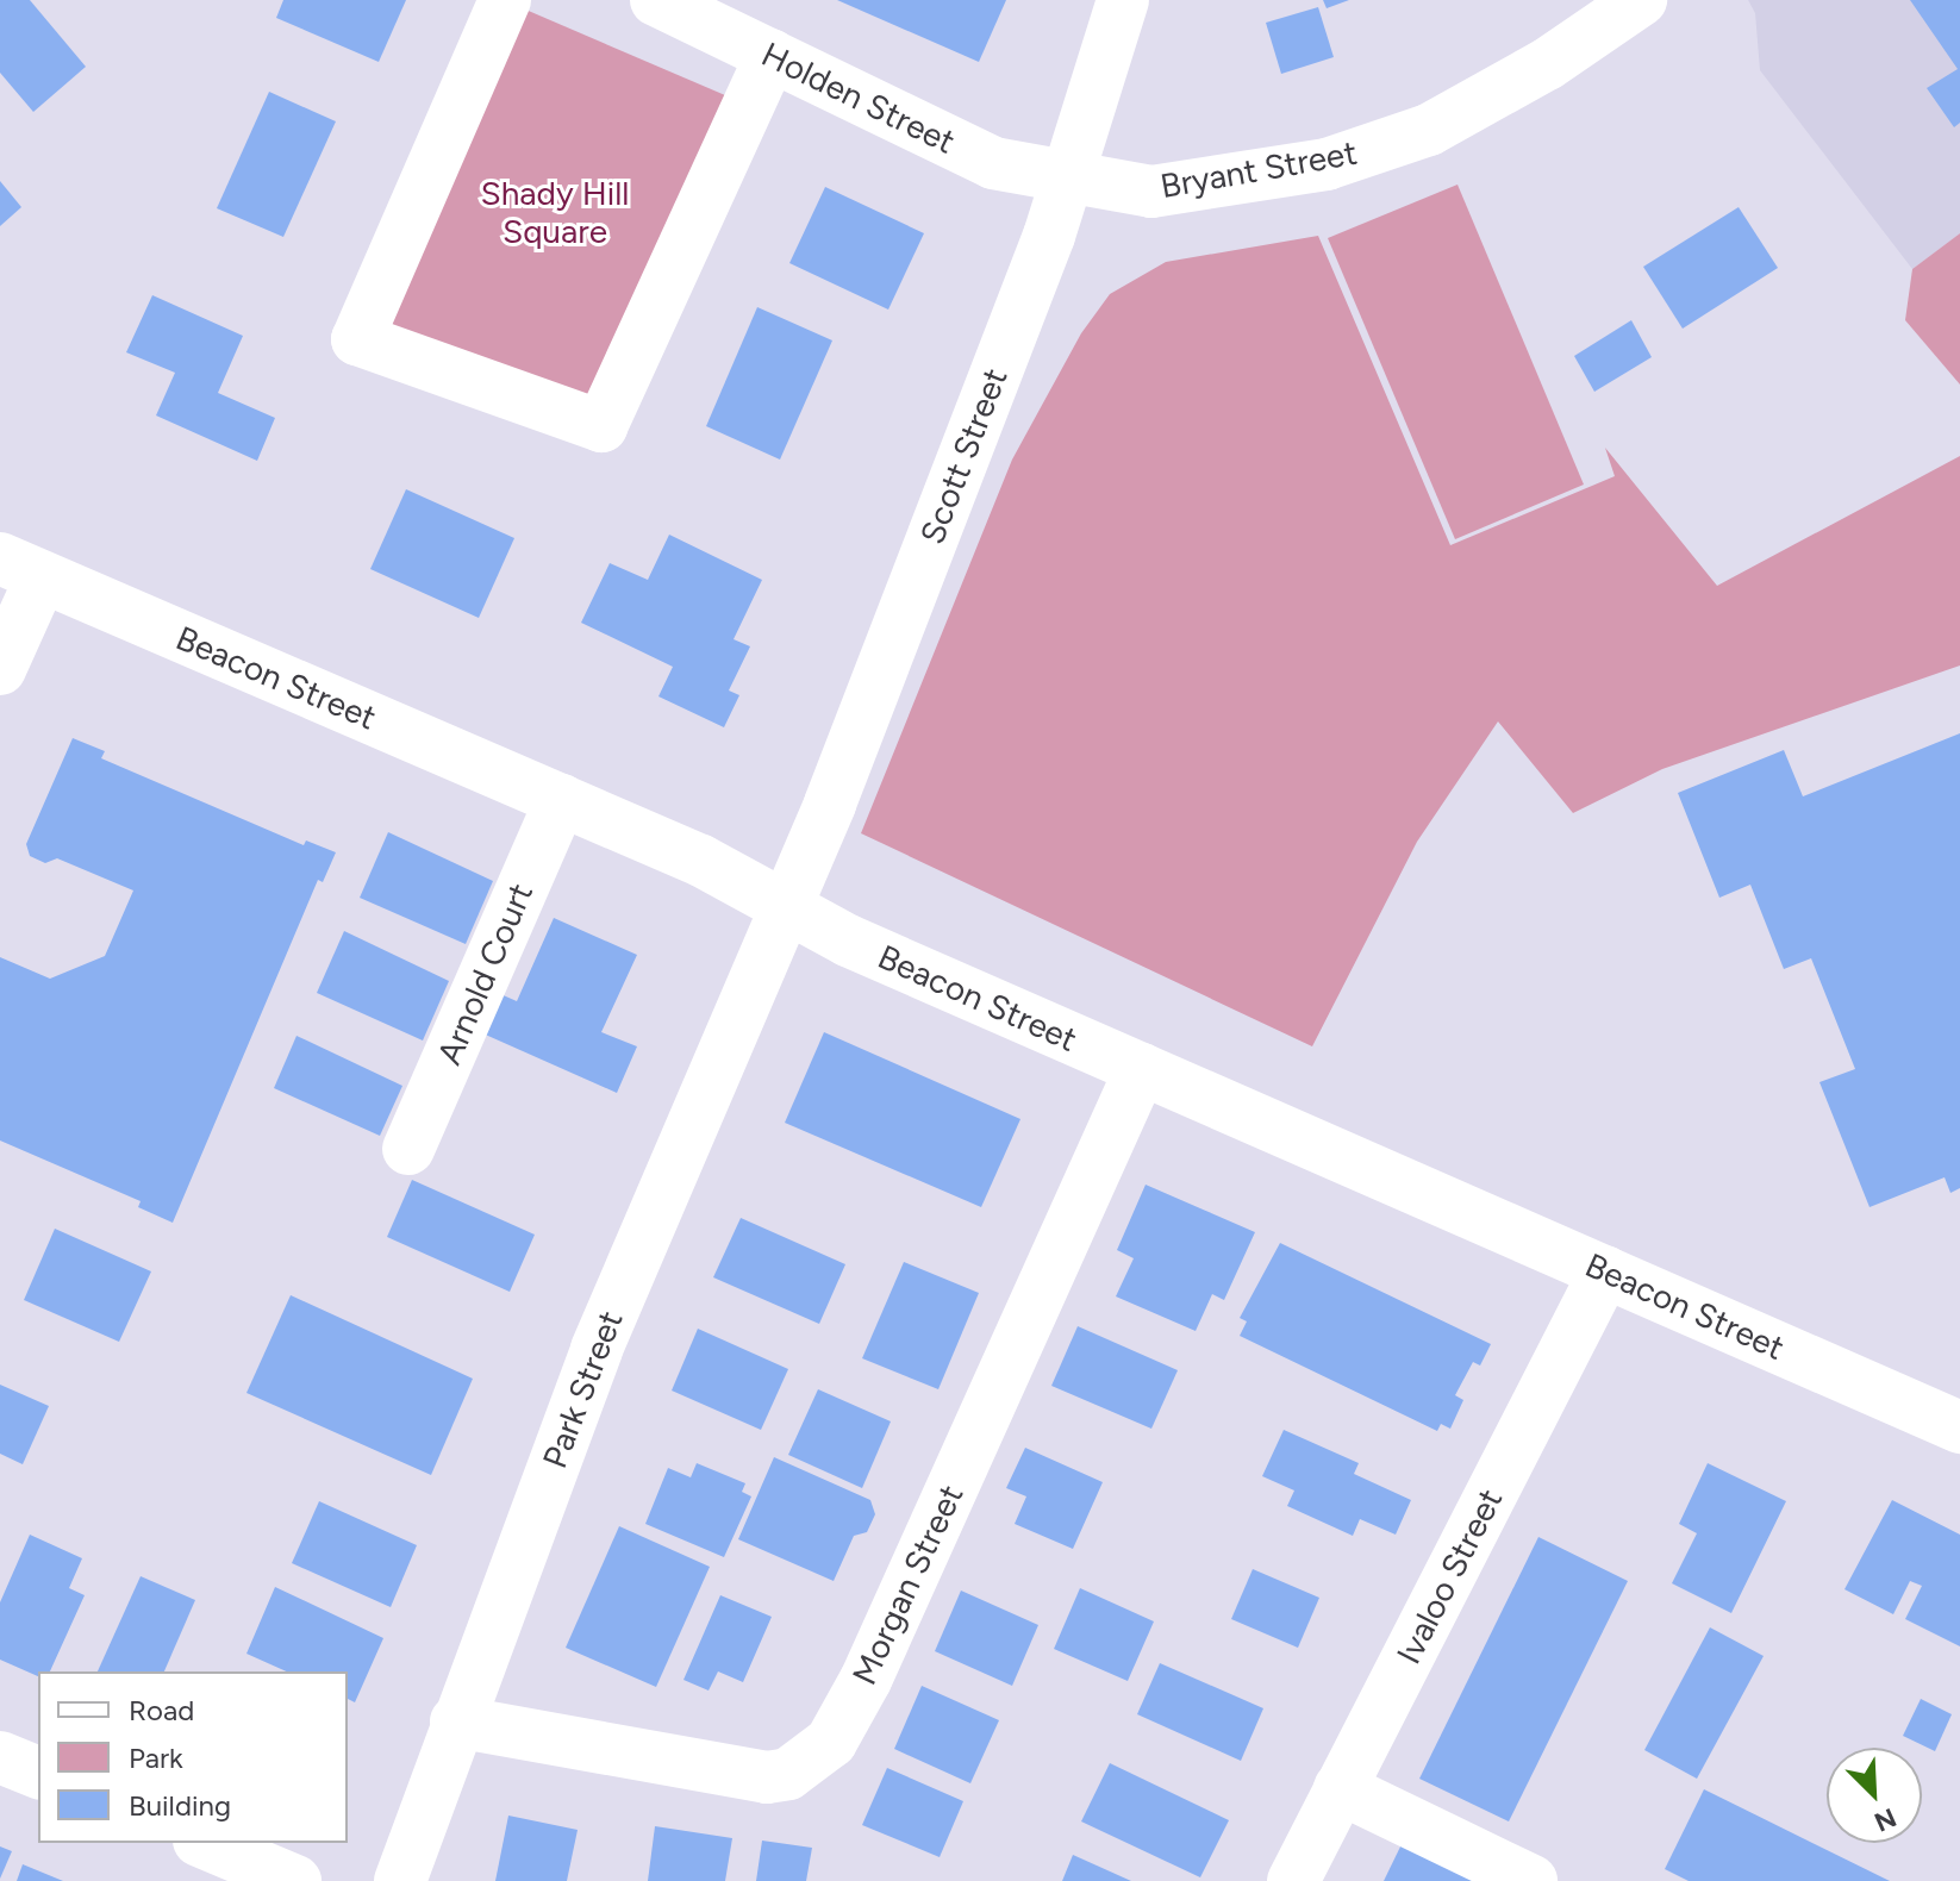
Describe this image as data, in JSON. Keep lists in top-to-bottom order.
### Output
{
  "streets": {
    "street": [
      "Holden Street",
      "Bryant Street",
      "Scott Street",
      "Beacon Street",
      "Arnold Court",
      "Park Street",
      "Ivaloo Street",
      "Morgan Street"
    ]
  },
  "crossings": [
    ["Holden Street", "Bryant Street"],
    ["Holden Street", "Scott Street"],
    ["Bryant Street", "Scott Street"],
    ["Scott Street", "Beacon Street"],
    ["Scott Street", "Park Street"],
    ["Beacon Street", "Arnold Court"],
    ["Beacon Street", "Park Street"],
    ["Beacon Street", "Ivaloo Street"],
    ["Beacon Street", "Morgan Street"],
    ["Park Street", "Morgan Street"]
  ],
  "parks": ["Shady Hill Square"],
  "legend": ["Road", "Park", "Building"],
  "north": "bottom right"
}
